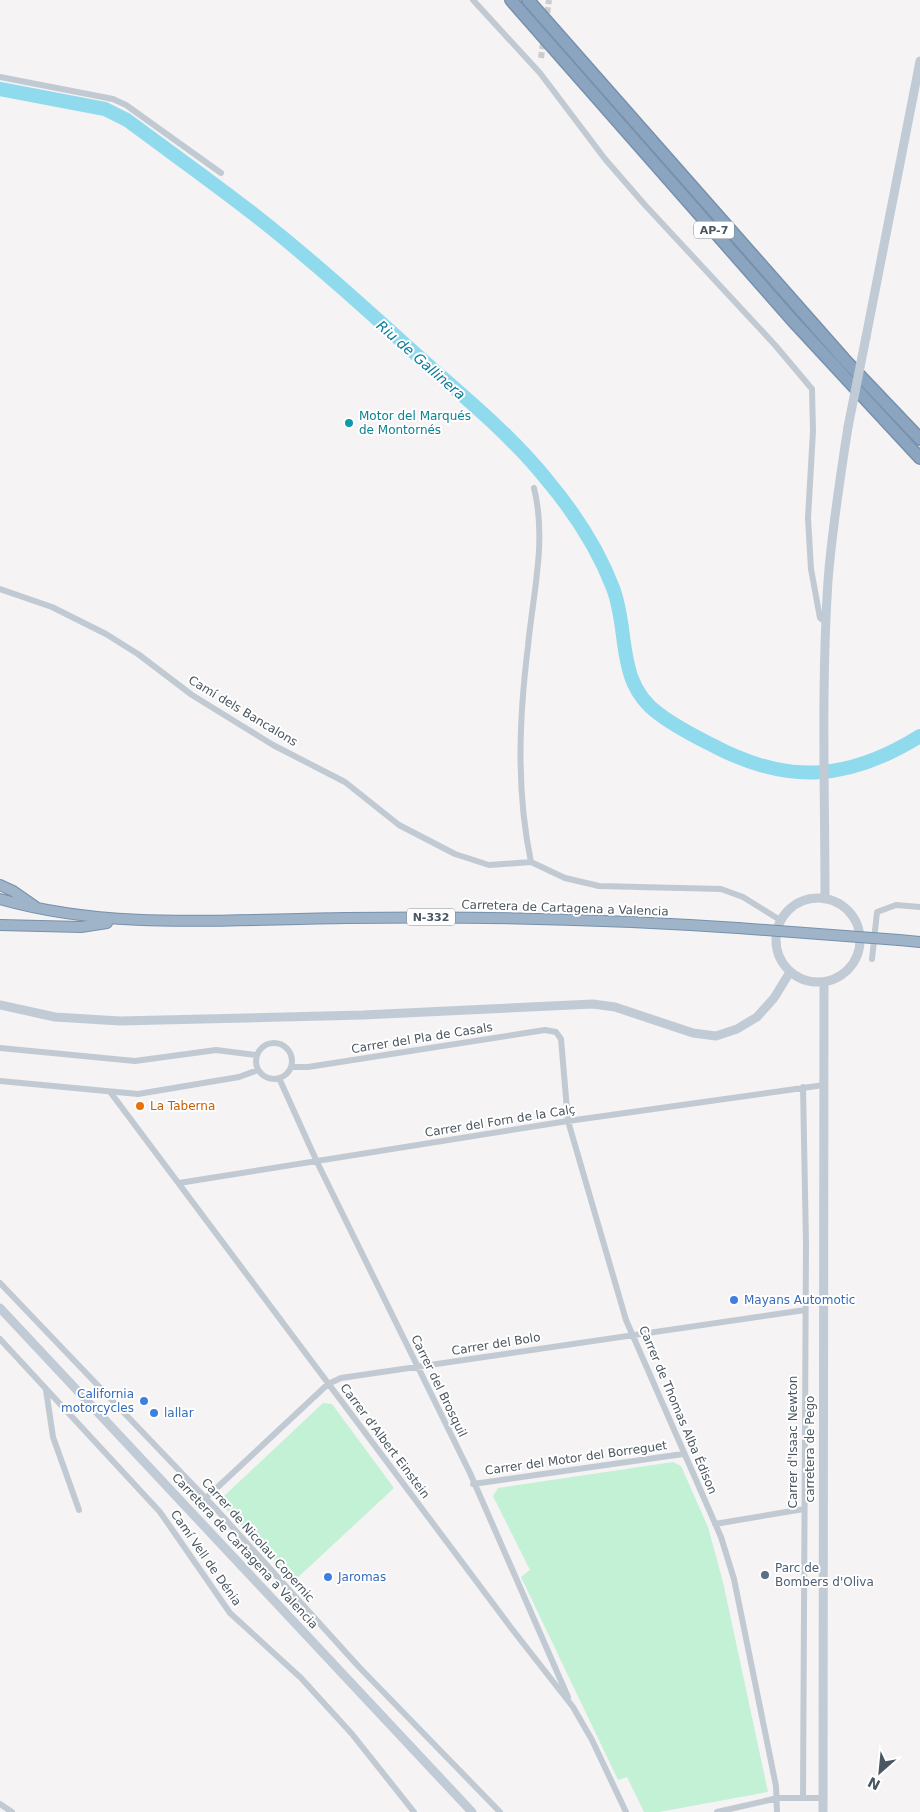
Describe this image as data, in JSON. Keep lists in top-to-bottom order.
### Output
{
  "streets": {
    "highway": ["AP-7", "Carretera de Cartagena a Valencia", "N-332"],
    "main road": ["carretera de Pego"],
    "street": [
      "Camí dels Bancalons",
      "Carrer del Pla de Casals",
      "Carrer del Forn de la Calç",
      "Carrer del Bolo",
      "Carrer del Brosquil",
      "Carrer de Thomas Alba Édison",
      "Carrer d'Albert Einstein",
      "Carrer d'Isaac Newton",
      "Carrer del Motor del Borreguet",
      "Carrer de Nicolau Copernic",
      "Camí Vell de Dénia"
    ]
  },
  "crossings": [
    ["Carrer del Pla de Casals", "Carrer del Brosquil"],
    ["Carrer del Pla de Casals", "Carrer de Thomas Alba Édison"],
    ["Carrer del Forn de la Calç", "Carrer del Brosquil"],
    ["Carrer del Forn de la Calç", "Carrer de Thomas Alba Édison"],
    ["Carrer del Forn de la Calç", "Carrer d'Albert Einstein"],
    ["Carrer del Forn de la Calç", "Carrer d'Isaac Newton"],
    ["Carrer del Forn de la Calç", "carretera de Pego"],
    ["Carrer del Bolo", "Carrer del Brosquil"],
    ["Carrer del Bolo", "Carrer de Thomas Alba Édison"],
    ["Carrer del Bolo", "Carrer d'Albert Einstein"],
    ["Carrer del Bolo", "Carrer d'Isaac Newton"],
    ["Carrer del Bolo", "Carrer de Nicolau Copernic"],
    ["Carrer del Brosquil", "Carrer d'Albert Einstein"],
    ["Carrer del Brosquil", "Carrer del Motor del Borreguet"],
    ["Carrer de Thomas Alba Édison", "Carrer del Motor del Borreguet"]
  ],
  "water": ["Riu de Gallinera"],
  "places": [
    "Motor del Marqués de Montornés",
    "La Taberna",
    "Mayans Automotic",
    "California motorcycles",
    "lallar",
    "Parc de Bombers d'Oliva",
    "Jaromas"
  ],
  "north": "bottom left"
}
